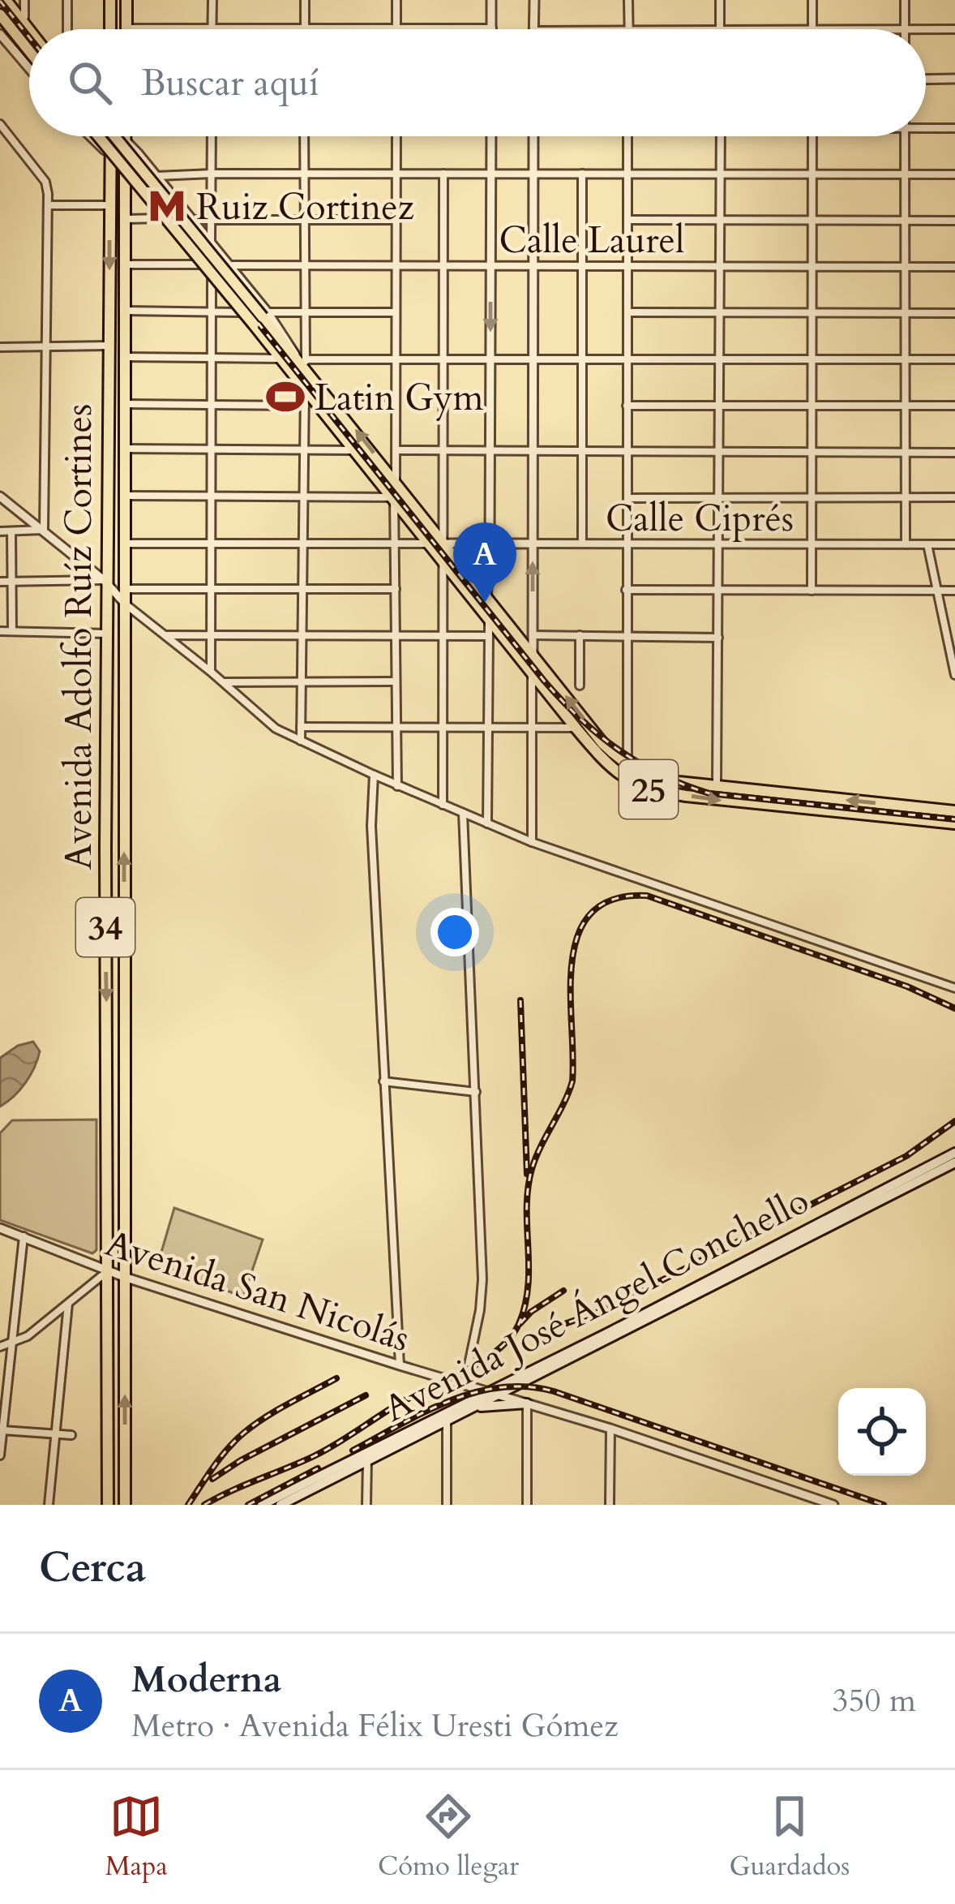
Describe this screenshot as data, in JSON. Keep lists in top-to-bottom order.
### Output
{
  "streets": {
    "main road": [
      "Avenida Adolfo Ruíz Cortines",
      "25",
      "34",
      "Avenida José Ángel Conchello"
    ],
    "street": ["Calle Laurel", "Calle Ciprés", "Avenida San Nicolás"]
  },
  "crossings": [
    ["Calle Ciprés", "25"],
    ["Avenida Adolfo Ruíz Cortines", "Avenida San Nicolás"],
    ["Avenida San Nicolás", "Avenida José Ángel Conchello"]
  ],
  "places": {
    "metro station": ["Ruiz Cortinez"],
    "sports": ["Latin Gym"]
  },
  "page": {
    "search": "Buscar aquí",
    "pins": "A",
    "heading": "Cerca",
    "list": [
      {
        "mark": "A",
        "name": "Moderna",
        "note": "Metro · Avenida Félix Uresti Gómez",
        "value": "350 m"
      }
    ],
    "nav": ["Mapa", "Cómo llegar", "Guardados"]
  }
}
